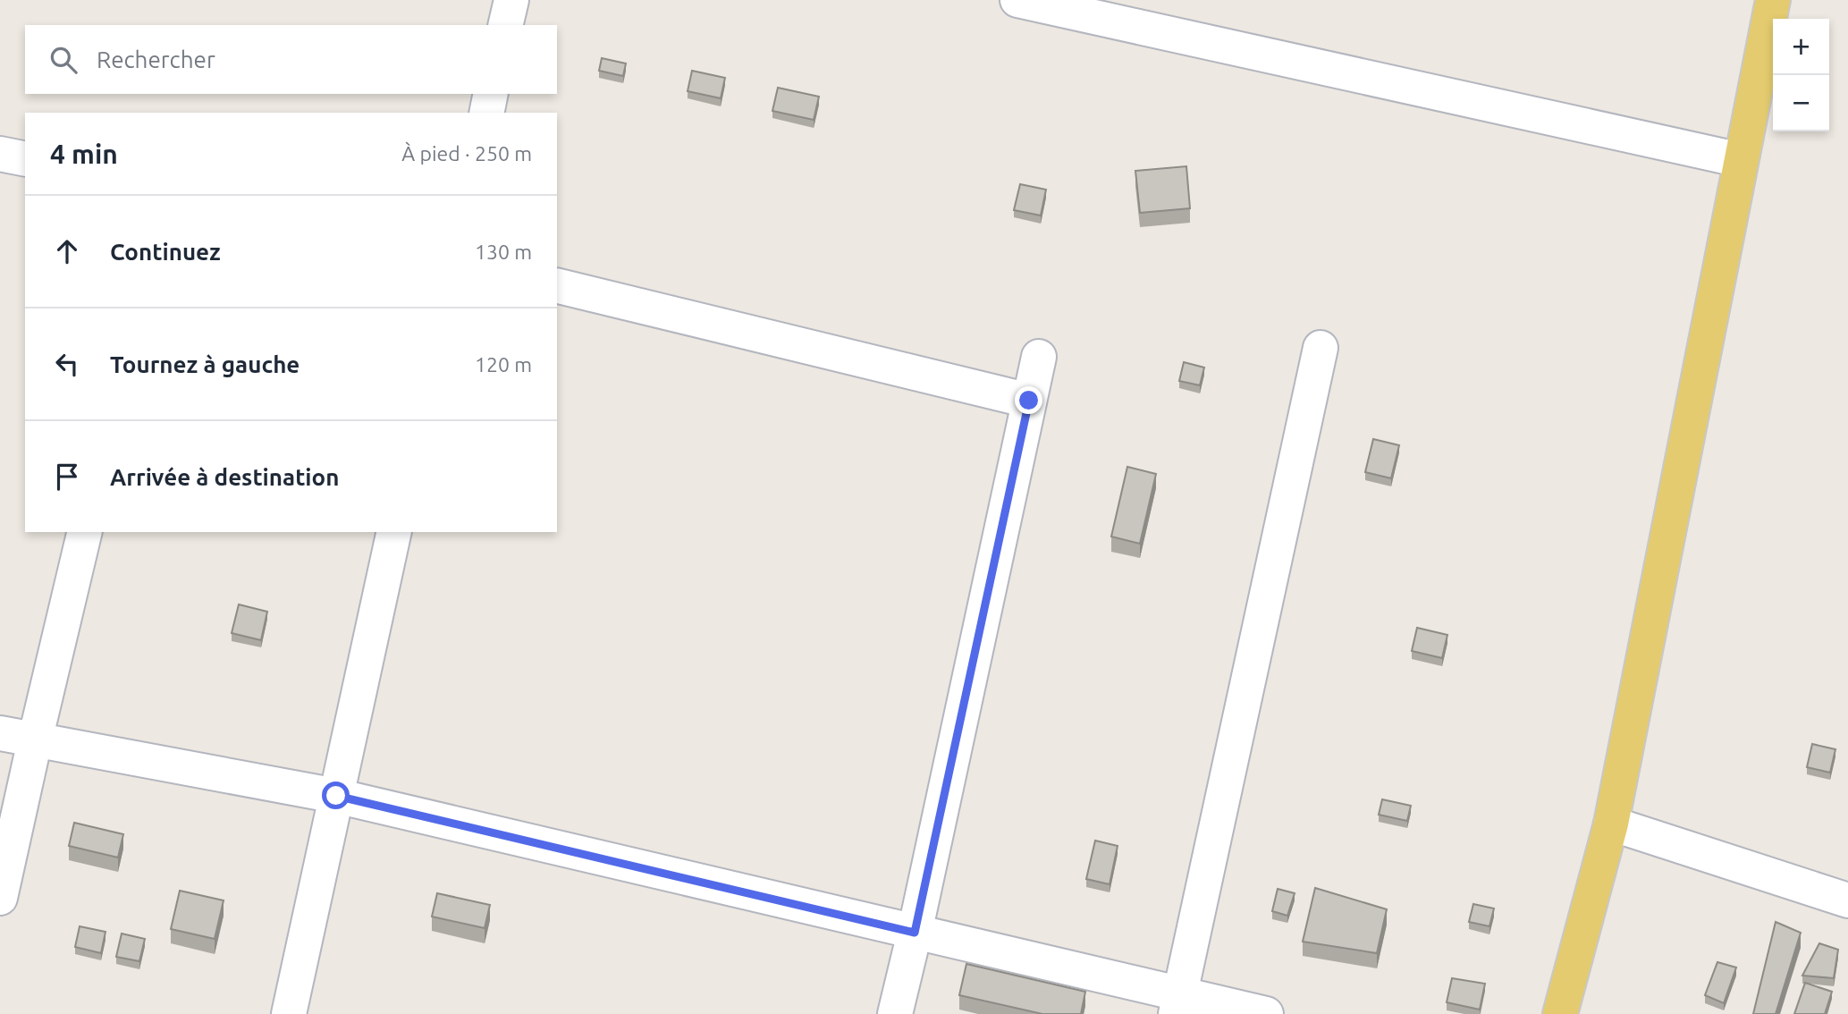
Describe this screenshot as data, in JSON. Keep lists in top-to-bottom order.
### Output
{
  "page": {
    "map_buttons": ["+", "−"],
    "search": "Rechercher",
    "heading": ["4 min", "À pied · 250 m"],
    "list": [
      ["Continuez", "130 m"],
      ["Tournez à gauche", "120 m"],
      "Arrivée à destination"
    ]
  }
}
